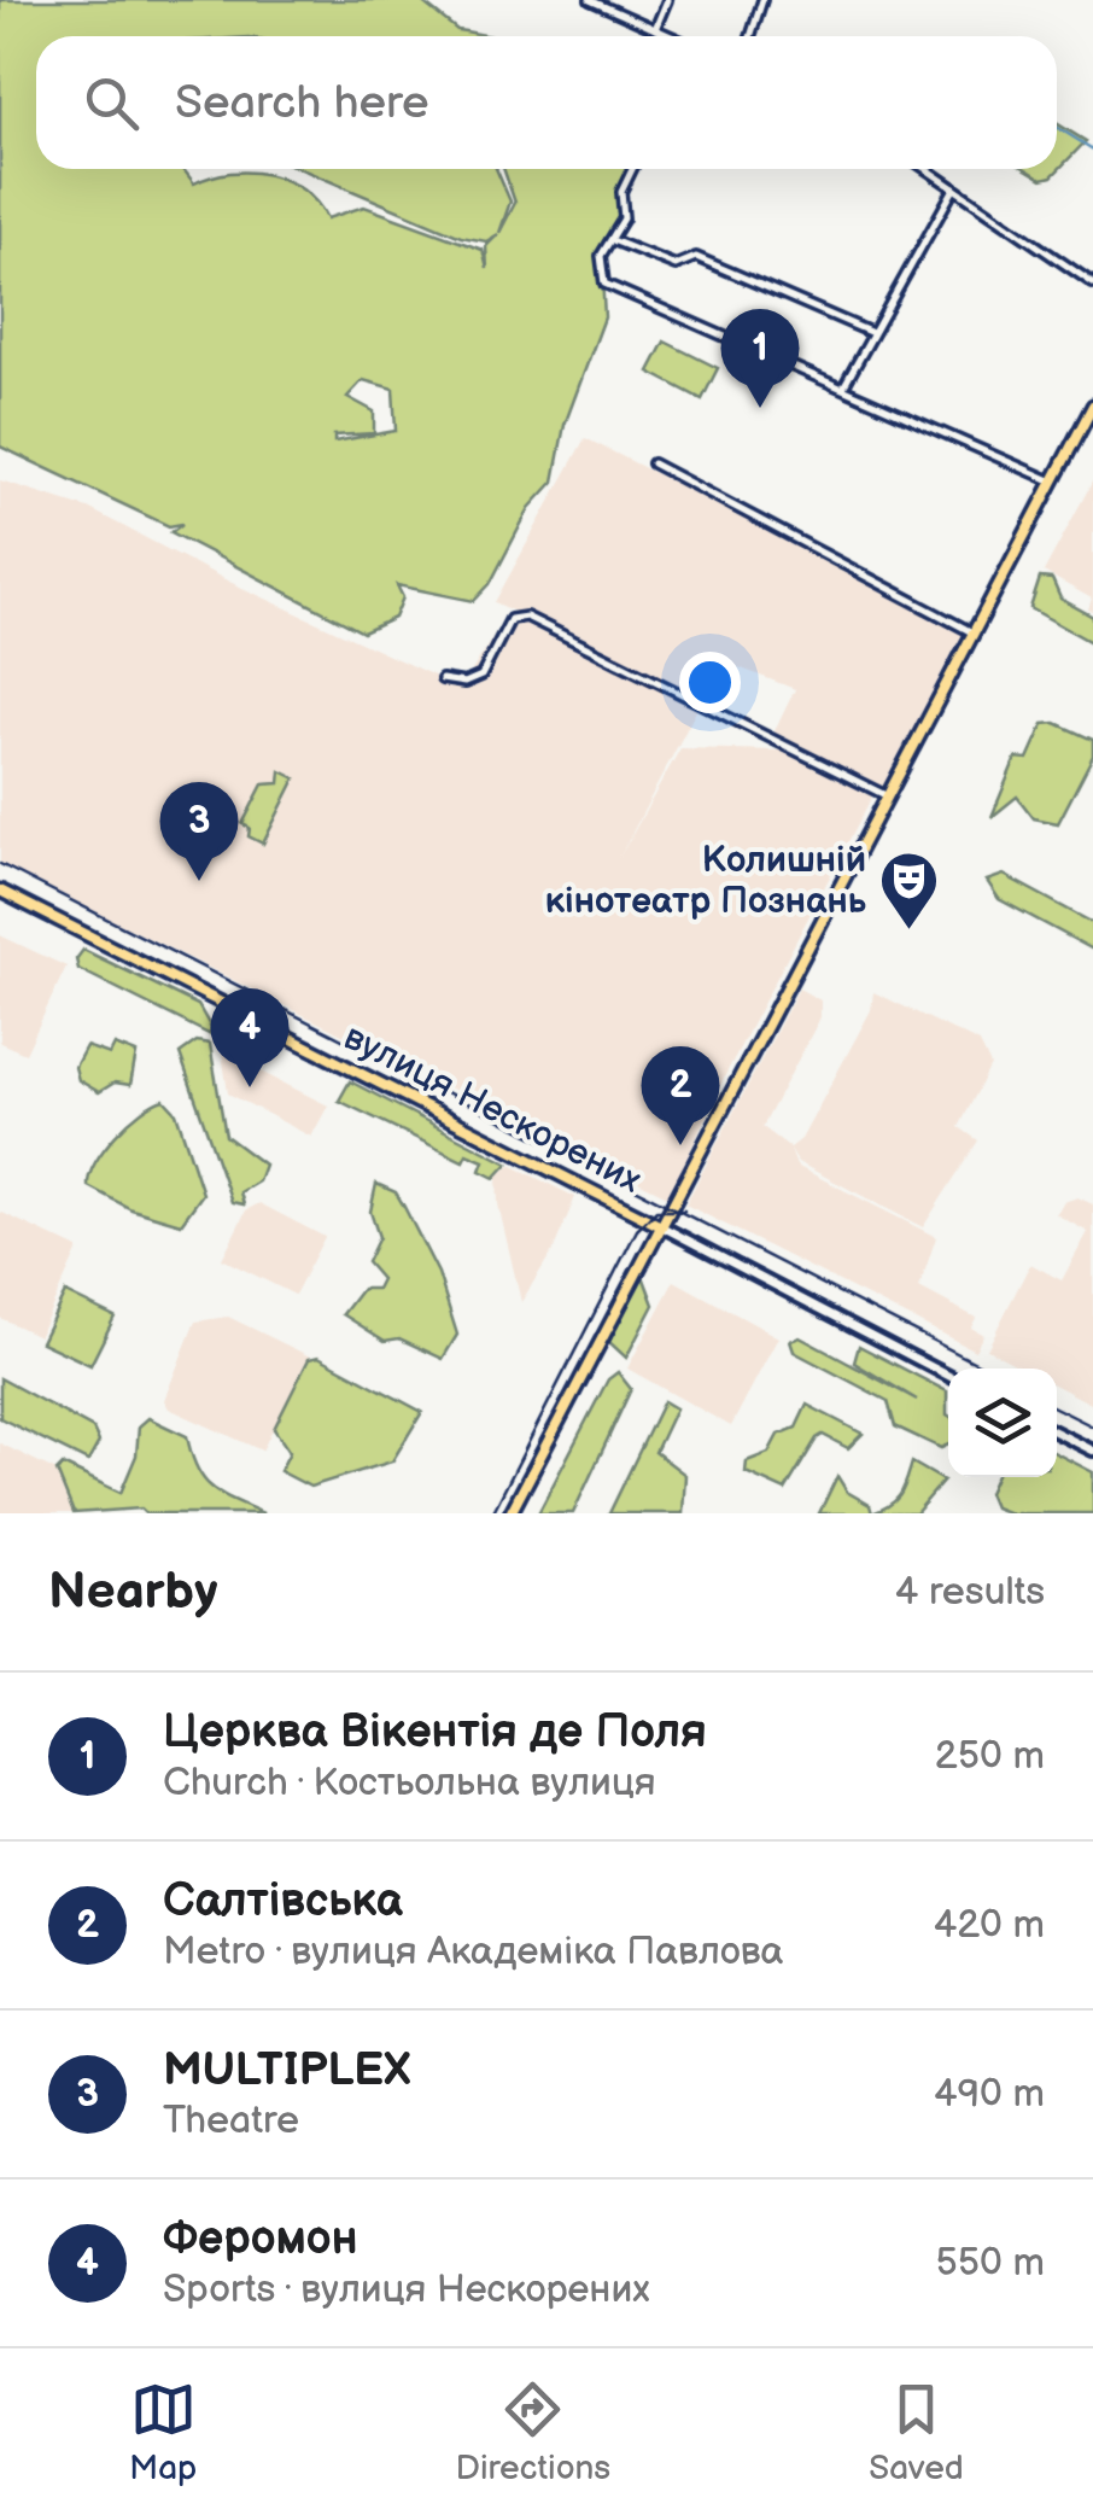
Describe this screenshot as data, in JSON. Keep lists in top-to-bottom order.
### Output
{
  "streets": {
    "main road": ["вулиця Нескорених"]
  },
  "places": {
    "theatre": ["Колишній кінотеатр Познань"]
  },
  "page": {
    "search": "Search here",
    "pins": [
      "1",
      "3",
      "4",
      "2"
    ],
    "heading": ["Nearby", "4 results"],
    "list": [
      {
        "mark": "1",
        "name": "Церква Вікентія де Поля",
        "note": "Church · Костьольна вулиця",
        "value": "250 m"
      },
      {
        "mark": "2",
        "name": "Салтівська",
        "note": "Metro · вулиця Академіка Павлова",
        "value": "420 m"
      },
      {
        "mark": "3",
        "name": "MULTIPLEX",
        "note": "Theatre",
        "value": "490 m"
      },
      {
        "mark": "4",
        "name": "Феромон",
        "note": "Sports · вулиця Нескорених",
        "value": "550 m"
      }
    ],
    "nav": ["Map", "Directions", "Saved"]
  }
}
